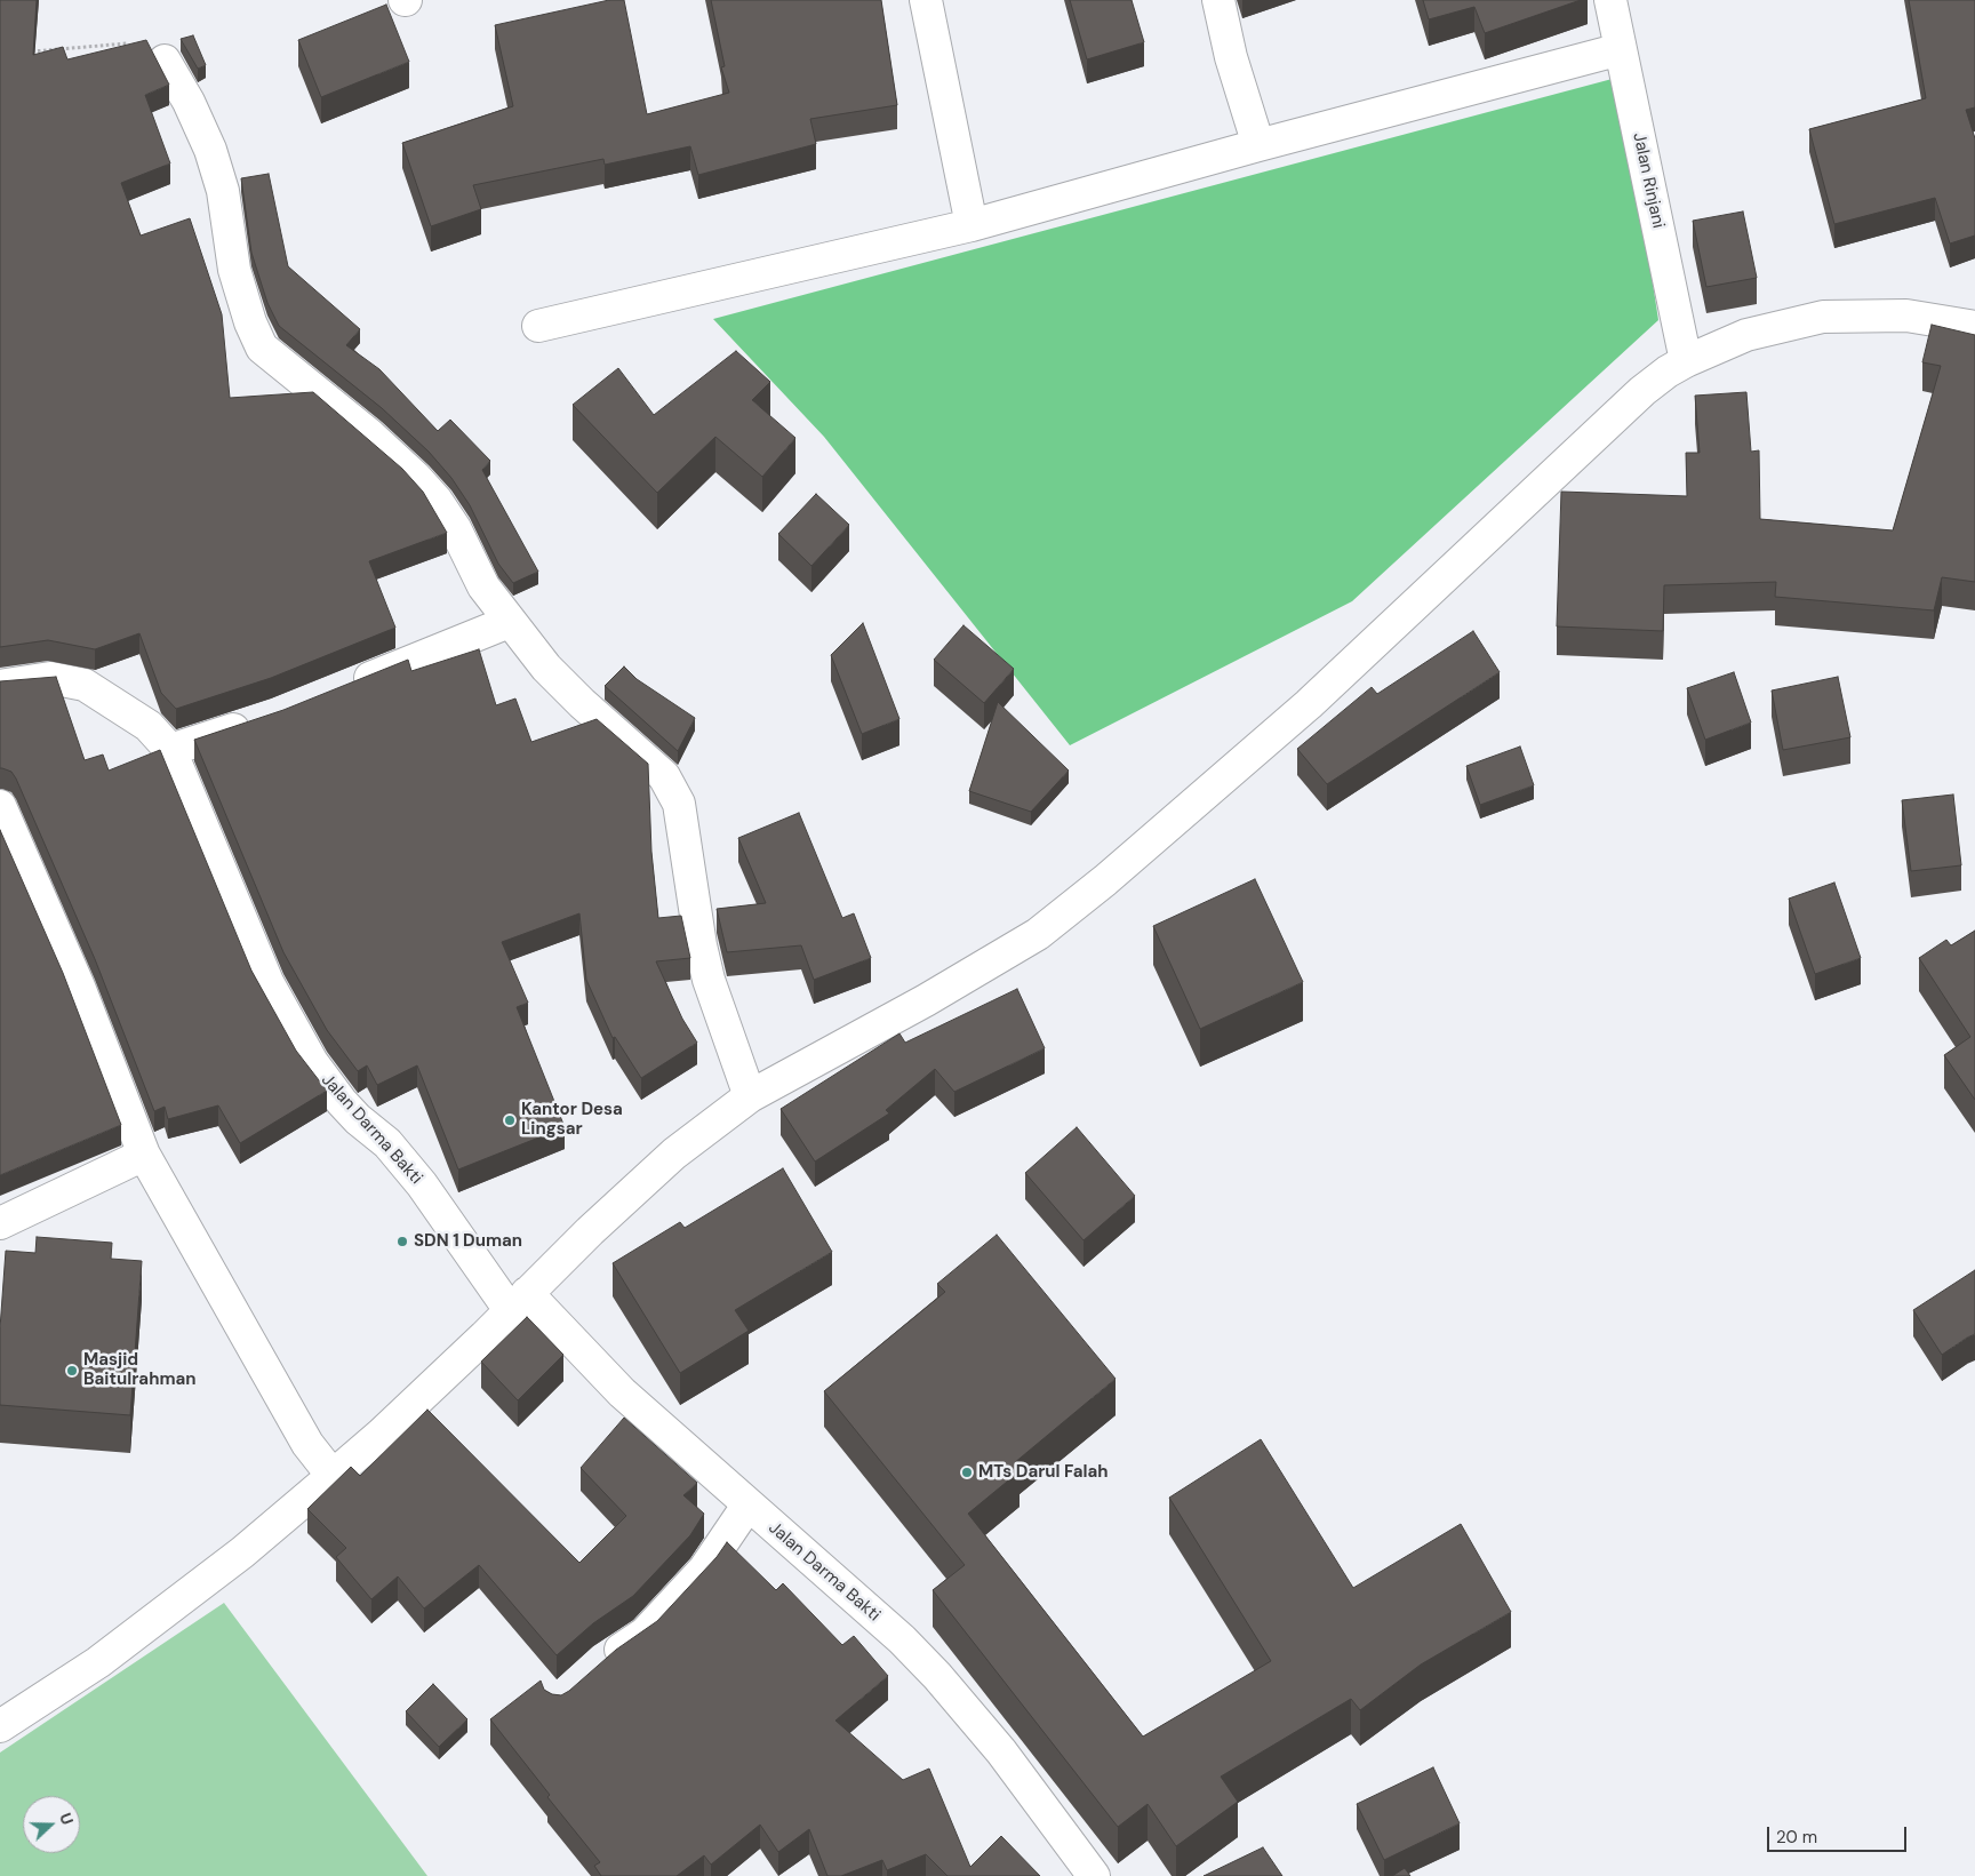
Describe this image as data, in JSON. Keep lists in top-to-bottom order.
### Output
{
  "streets": {
    "street": ["Jalan Rinjani", "Jalan Darma Bakti"]
  },
  "places": [
    "Kantor Desa Lingsar",
    "SDN 1 Duman",
    "Masjid Baitulrahman",
    "MTs Darul Falah"
  ],
  "scale_bar": "20 m",
  "north": "right"
}
